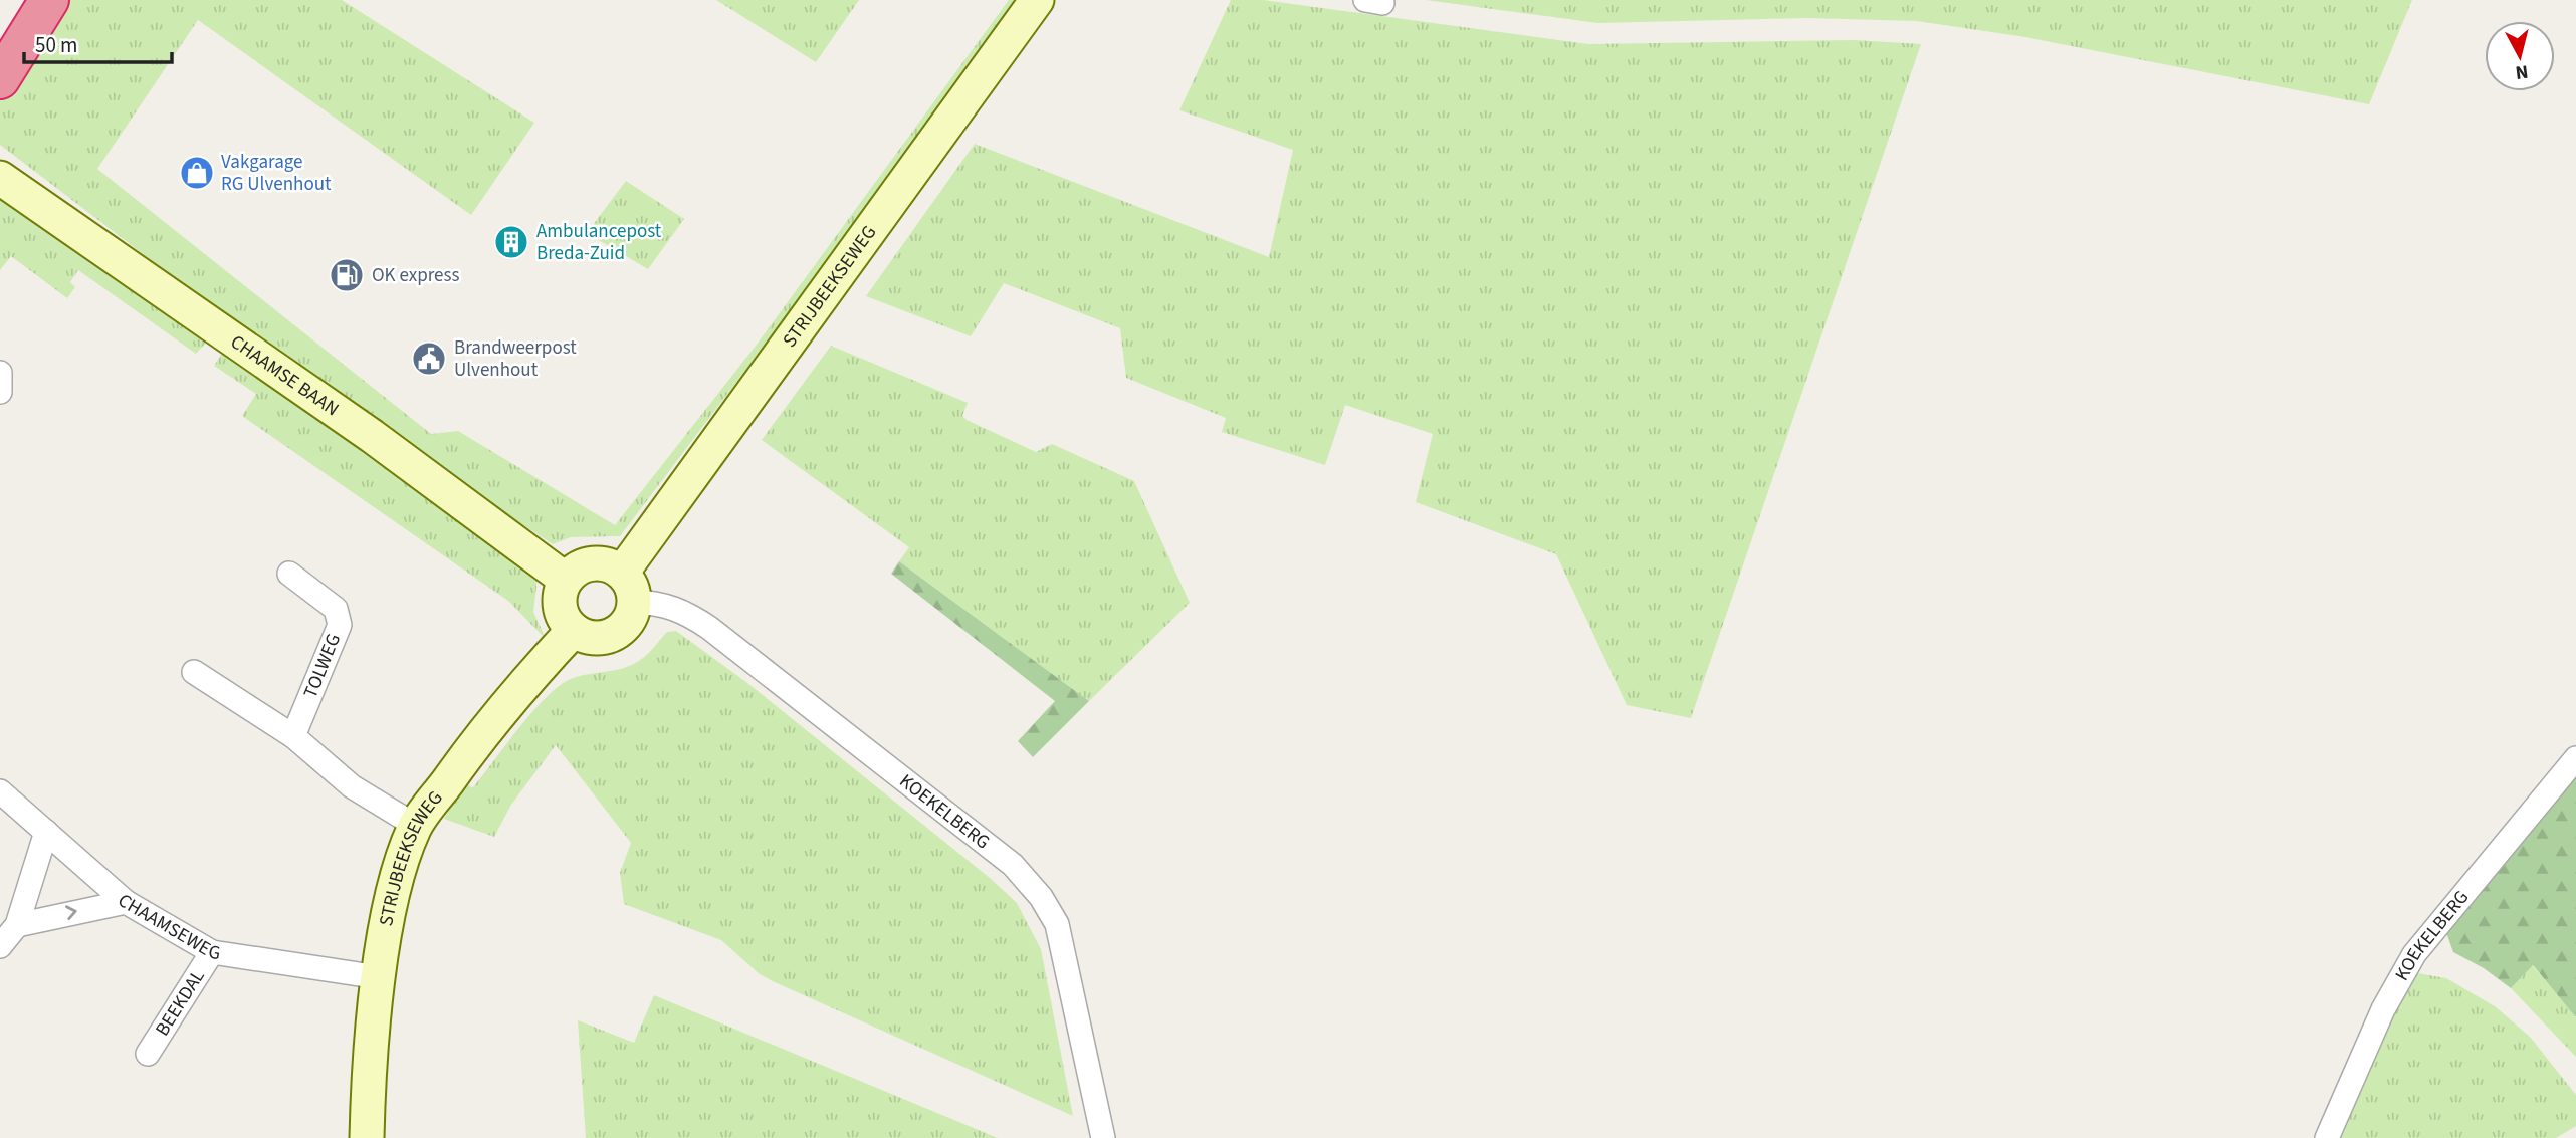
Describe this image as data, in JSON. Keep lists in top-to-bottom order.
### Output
{
  "streets": {
    "main road": ["STRIJBEEKSEWEG", "CHAAMSE BAAN"],
    "street": [
      "TOLWEG",
      "KOEKELBERG",
      "CHAAMSEWEG",
      "BEEKDAL"
    ]
  },
  "crossings": [
    ["STRIJBEEKSEWEG", "CHAAMSE BAAN"],
    ["STRIJBEEKSEWEG", "KOEKELBERG"],
    ["STRIJBEEKSEWEG", "CHAAMSEWEG"],
    ["CHAAMSE BAAN", "KOEKELBERG"],
    ["CHAAMSEWEG", "BEEKDAL"]
  ],
  "places": {
    "shop": ["Vakgarage RG Ulvenhout"],
    "building": ["Ambulancepost Breda-Zuid"],
    "fuel station": ["OK express"],
    "public building": ["Brandweerpost Ulvenhout"]
  },
  "scale_bar": "50 m",
  "north": "bottom"
}
